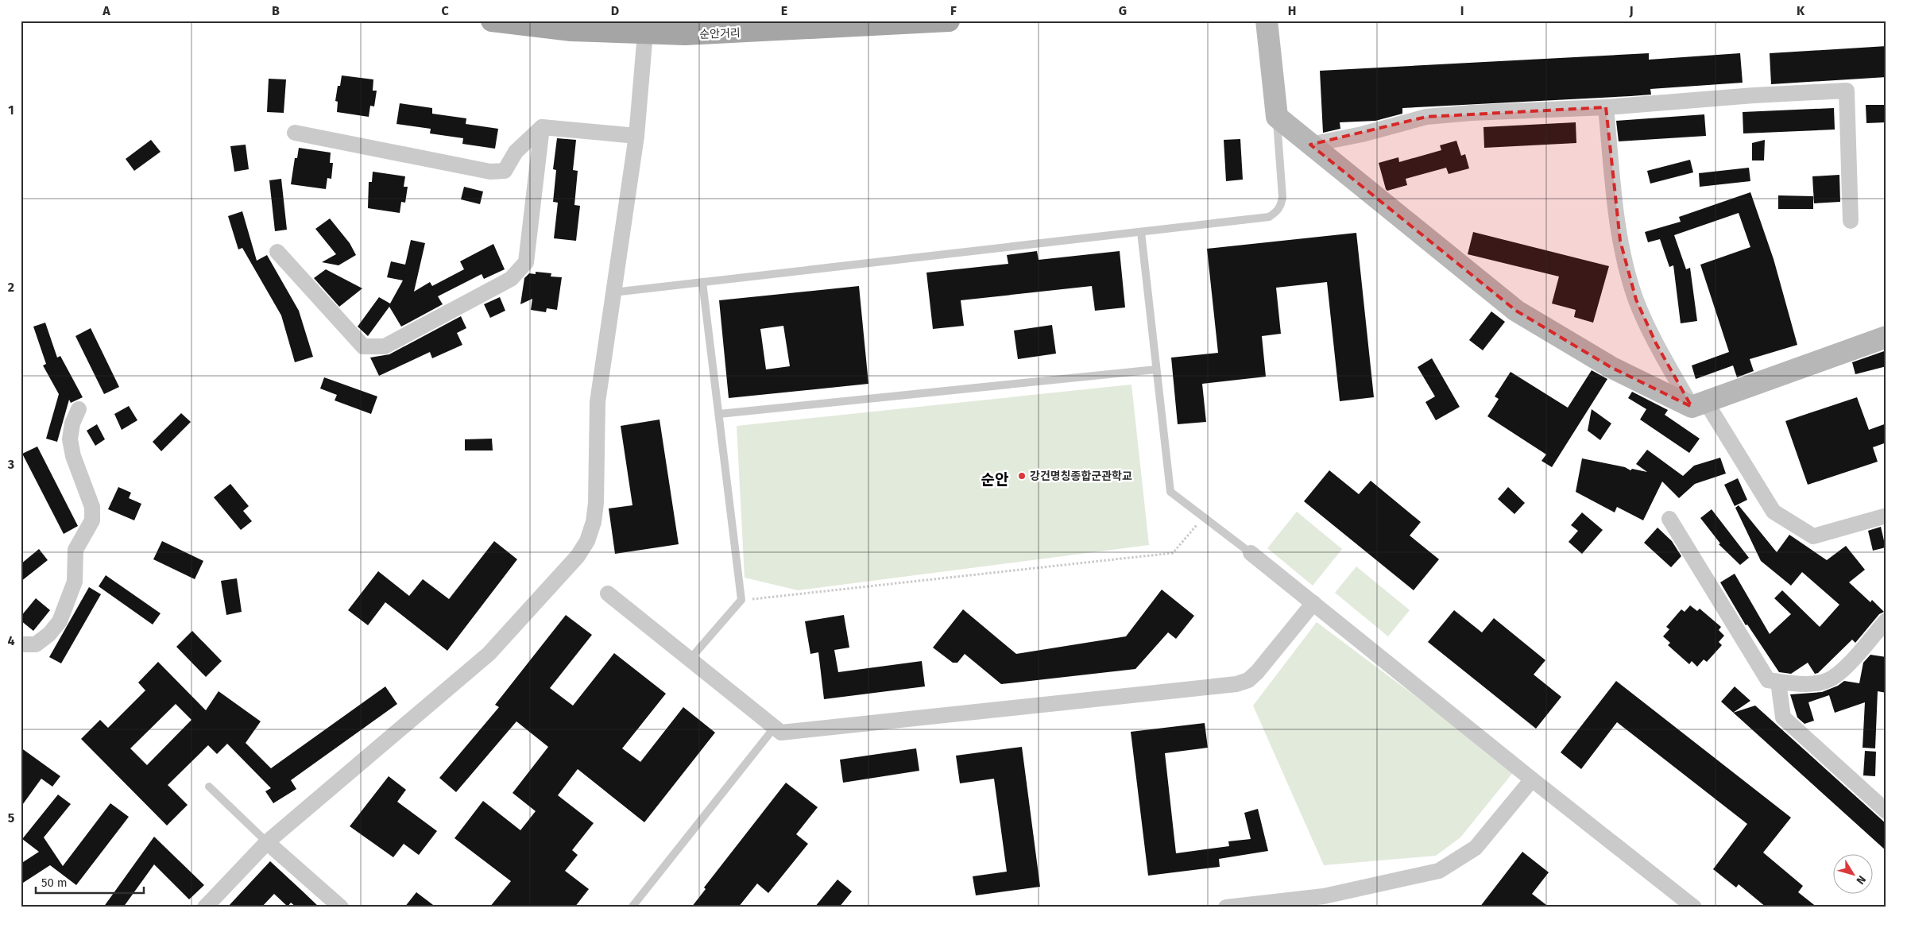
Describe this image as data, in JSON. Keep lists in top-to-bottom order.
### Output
{
  "streets": {
    "main road": ["순안거리"]
  },
  "districts": ["순안"],
  "places": ["강건명칭종합군관학교"],
  "scale_bar": "50 m",
  "north": "bottom right",
  "grid": {
    "columns": [
      "A",
      "B",
      "C",
      "D",
      "E",
      "F",
      "G",
      "H",
      "I",
      "J",
      "K"
    ],
    "rows": [
      "1",
      "2",
      "3",
      "4",
      "5"
    ]
  }
}
